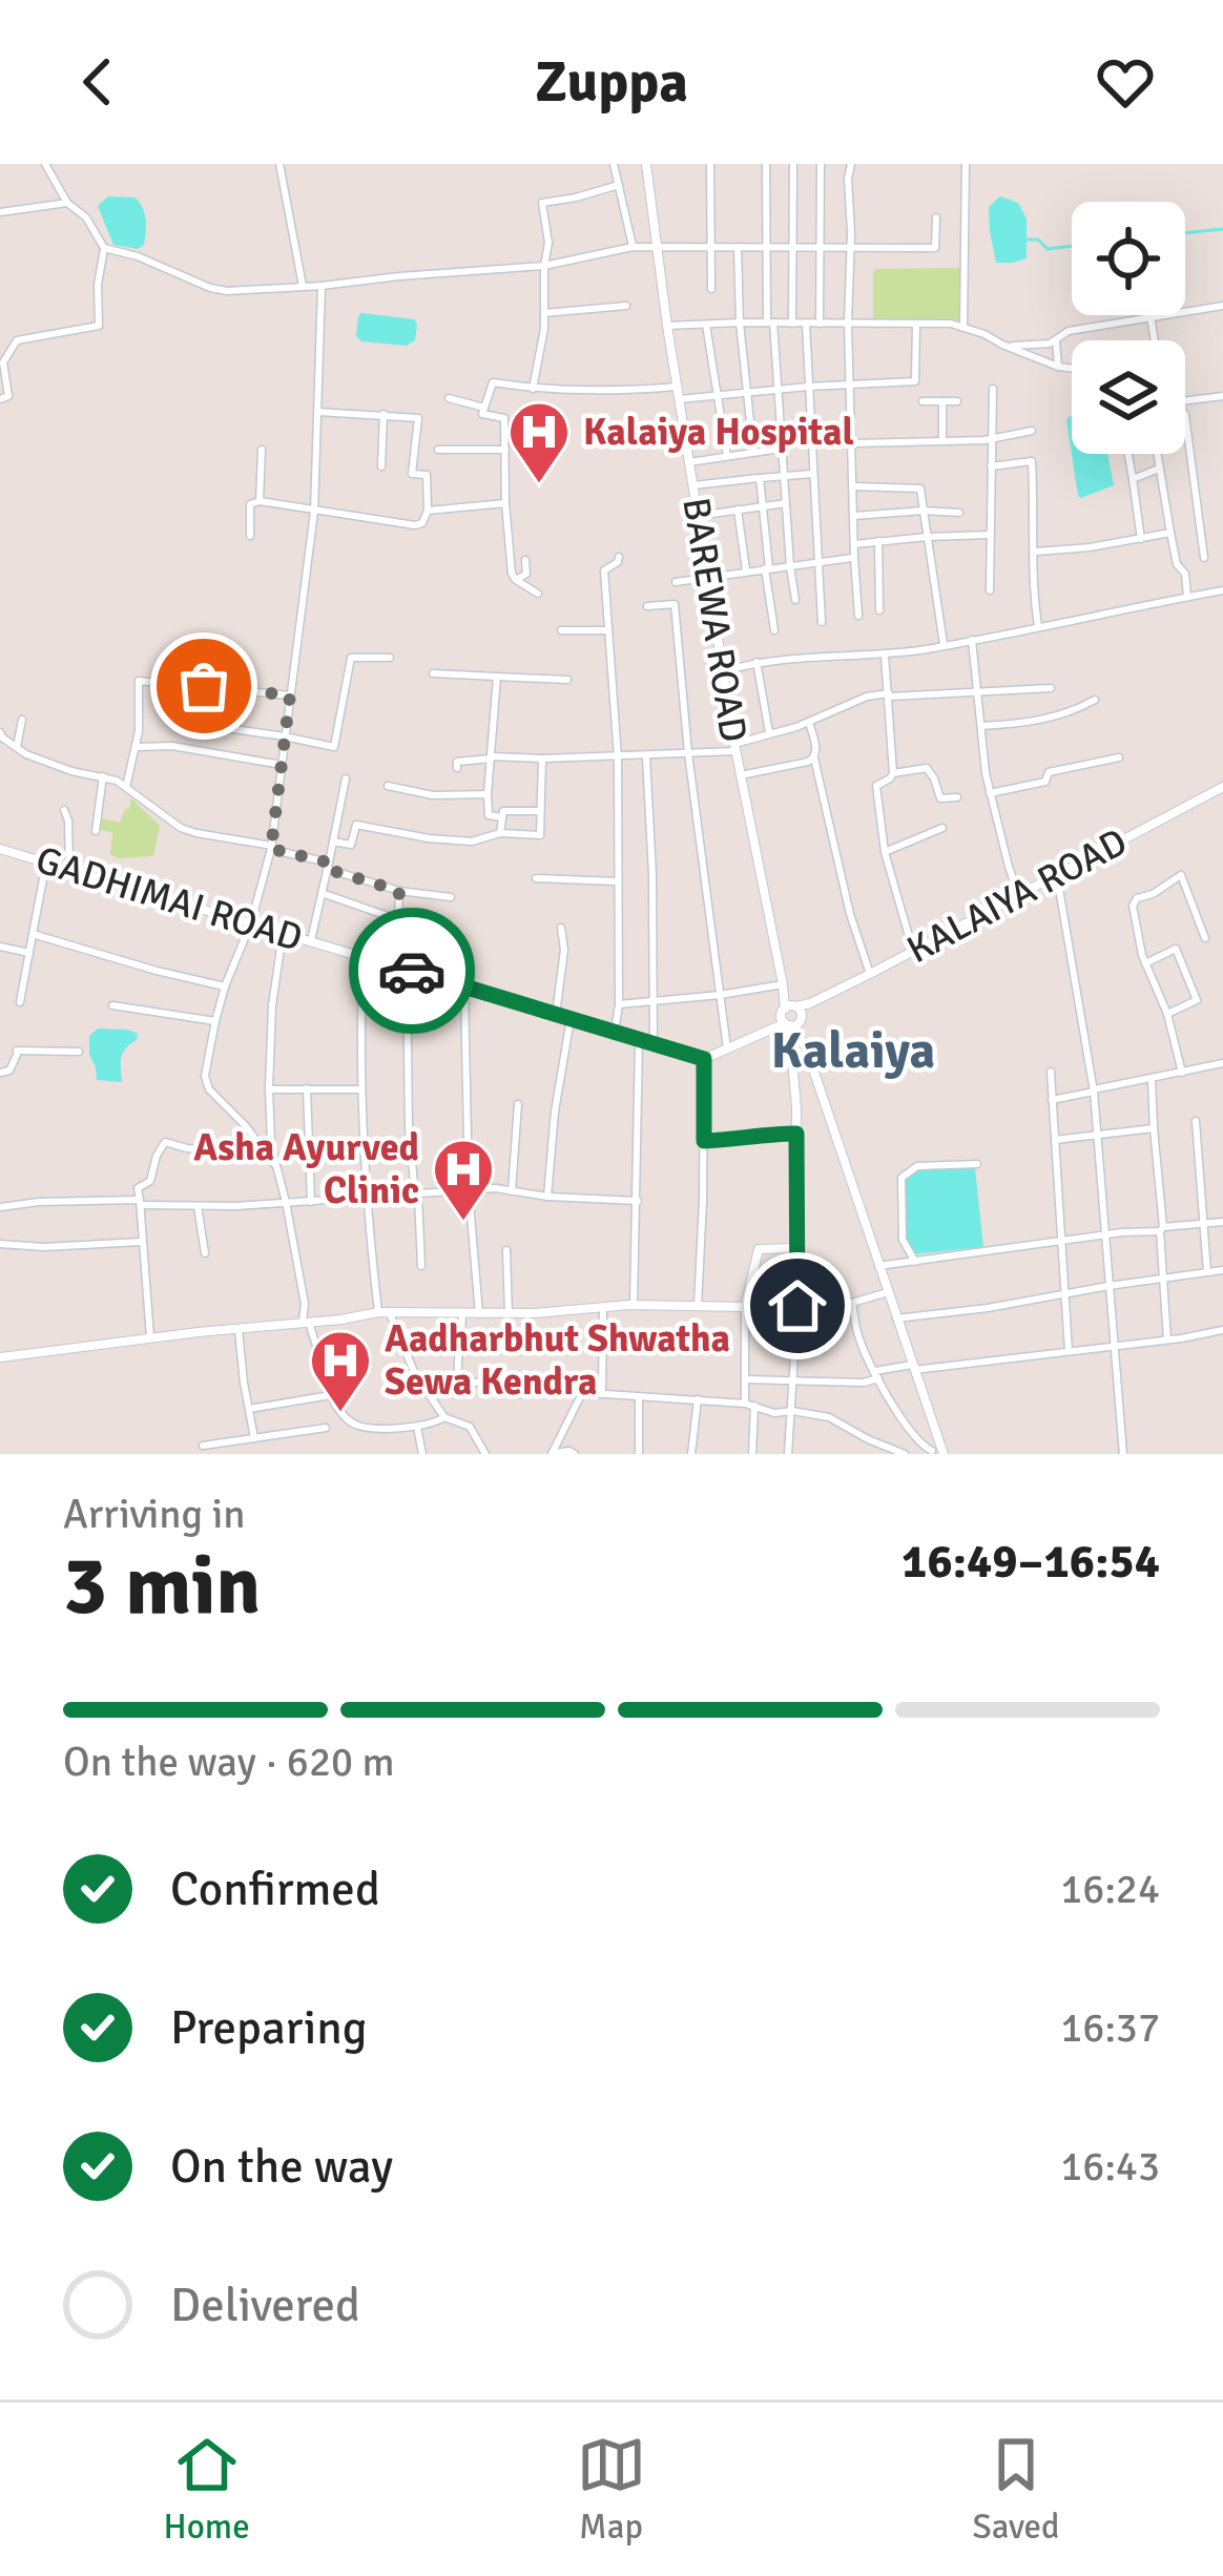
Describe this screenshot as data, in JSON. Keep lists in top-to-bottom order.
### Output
{
  "streets": {
    "street": ["BAREWA ROAD", "KALAIYA ROAD", "GADHIMAI ROAD"]
  },
  "crossings": [
    ["BAREWA ROAD", "KALAIYA ROAD"]
  ],
  "districts": ["Kalaiya"],
  "places": {
    "hospital": ["Kalaiya Hospital", "Asha Ayurved Clinic", "Aadharbhut Shwatha Sewa Kendra"]
  },
  "page": {
    "header": "Zuppa",
    "heading": ["3 min", "Arriving in", "16:49–16:54"],
    "bar": "On the way · 620 m",
    "list": [
      ["Confirmed", "16:24"],
      ["Preparing", "16:37"],
      ["On the way", "16:43"],
      "Delivered"
    ],
    "tabs": ["Home", "Map", "Saved"]
  }
}
